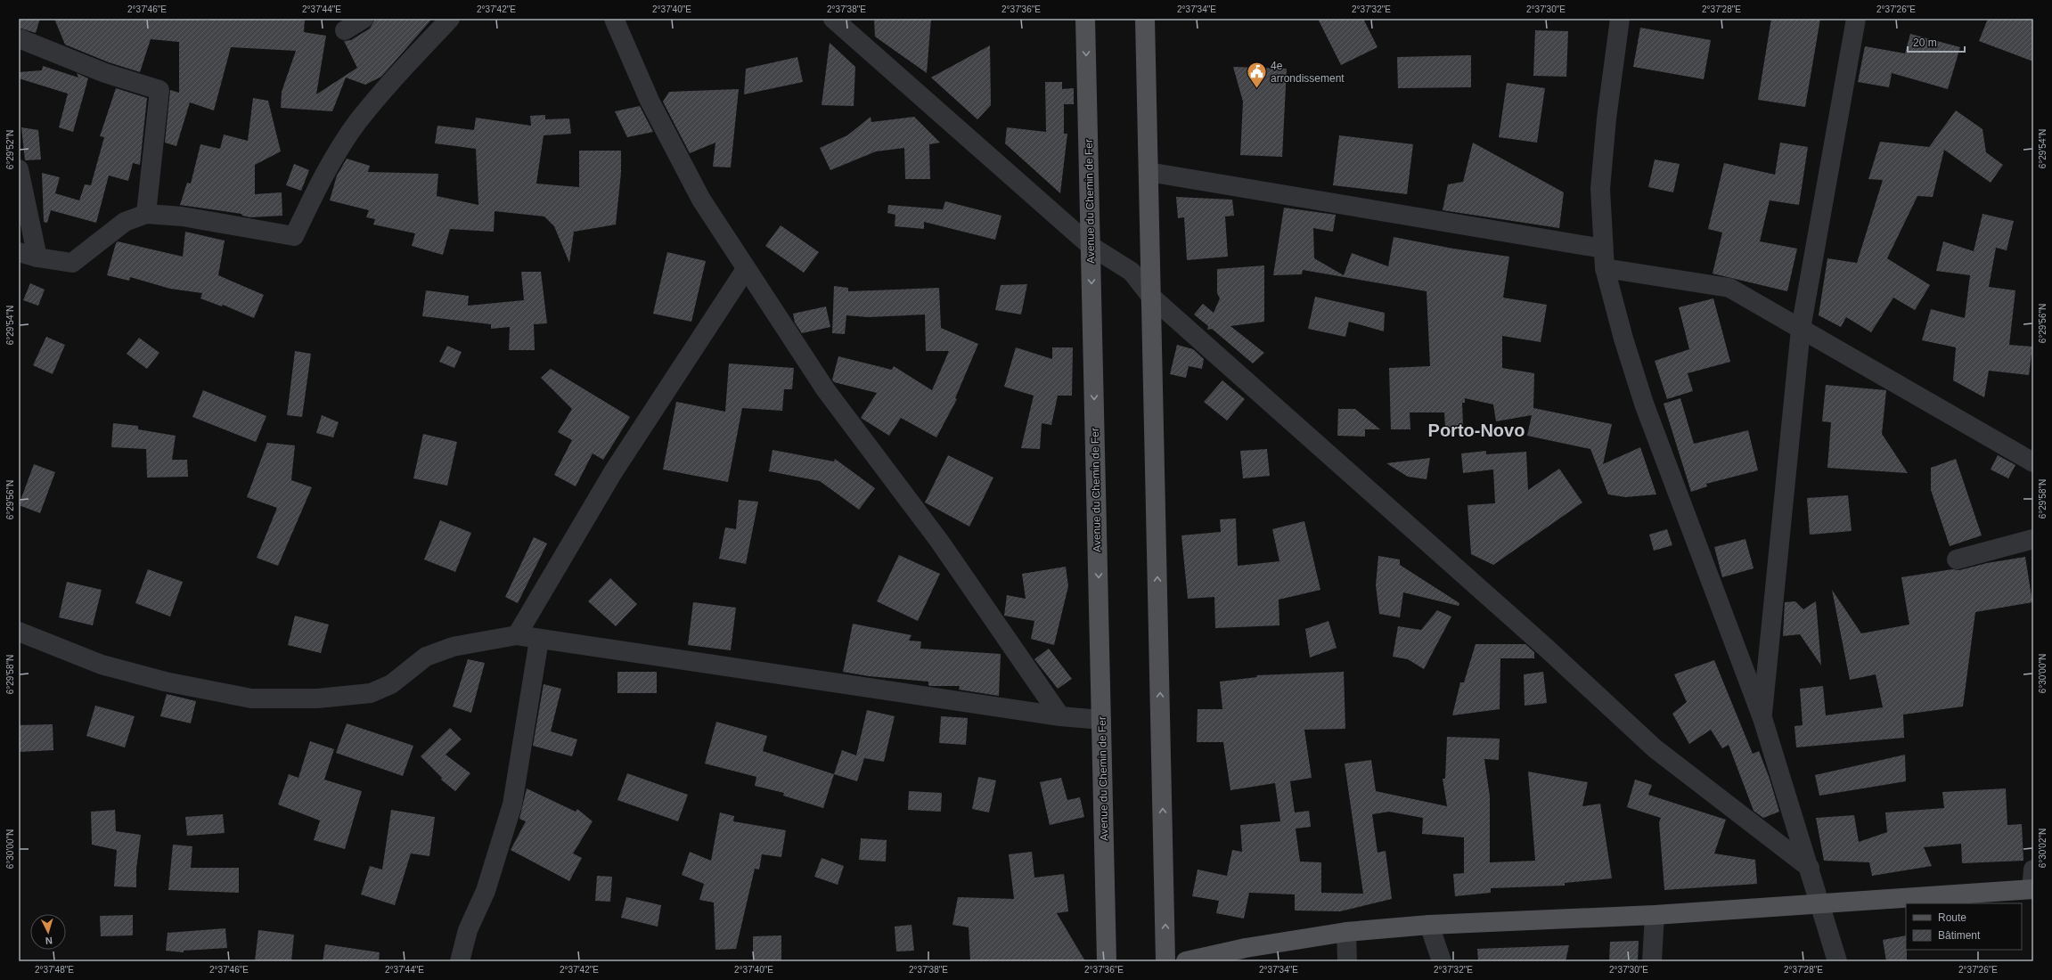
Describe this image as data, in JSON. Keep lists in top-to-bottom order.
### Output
{
  "streets": {
    "main road": ["Avenue du Chemin de Fer"]
  },
  "districts": ["Porto-Novo"],
  "places": {
    "public building": ["4e arrondissement"]
  },
  "legend": ["Route", "Bâtiment"],
  "scale_bar": "20 m",
  "north": "bottom",
  "coordinates": [
    "2°37'46\"E",
    "2°37'44\"E",
    "2°37'42\"E",
    "2°37'40\"E",
    "2°37'38\"E",
    "2°37'36\"E",
    "2°37'34\"E",
    "2°37'32\"E",
    "2°37'30\"E",
    "2°37'28\"E",
    "2°37'26\"E",
    "6°29'54\"N",
    "6°29'52\"N",
    "6°29'56\"N",
    "6°29'58\"N",
    "6°30'00\"N",
    "6°30'02\"N",
    "2°37'48\"E"
  ]
}
